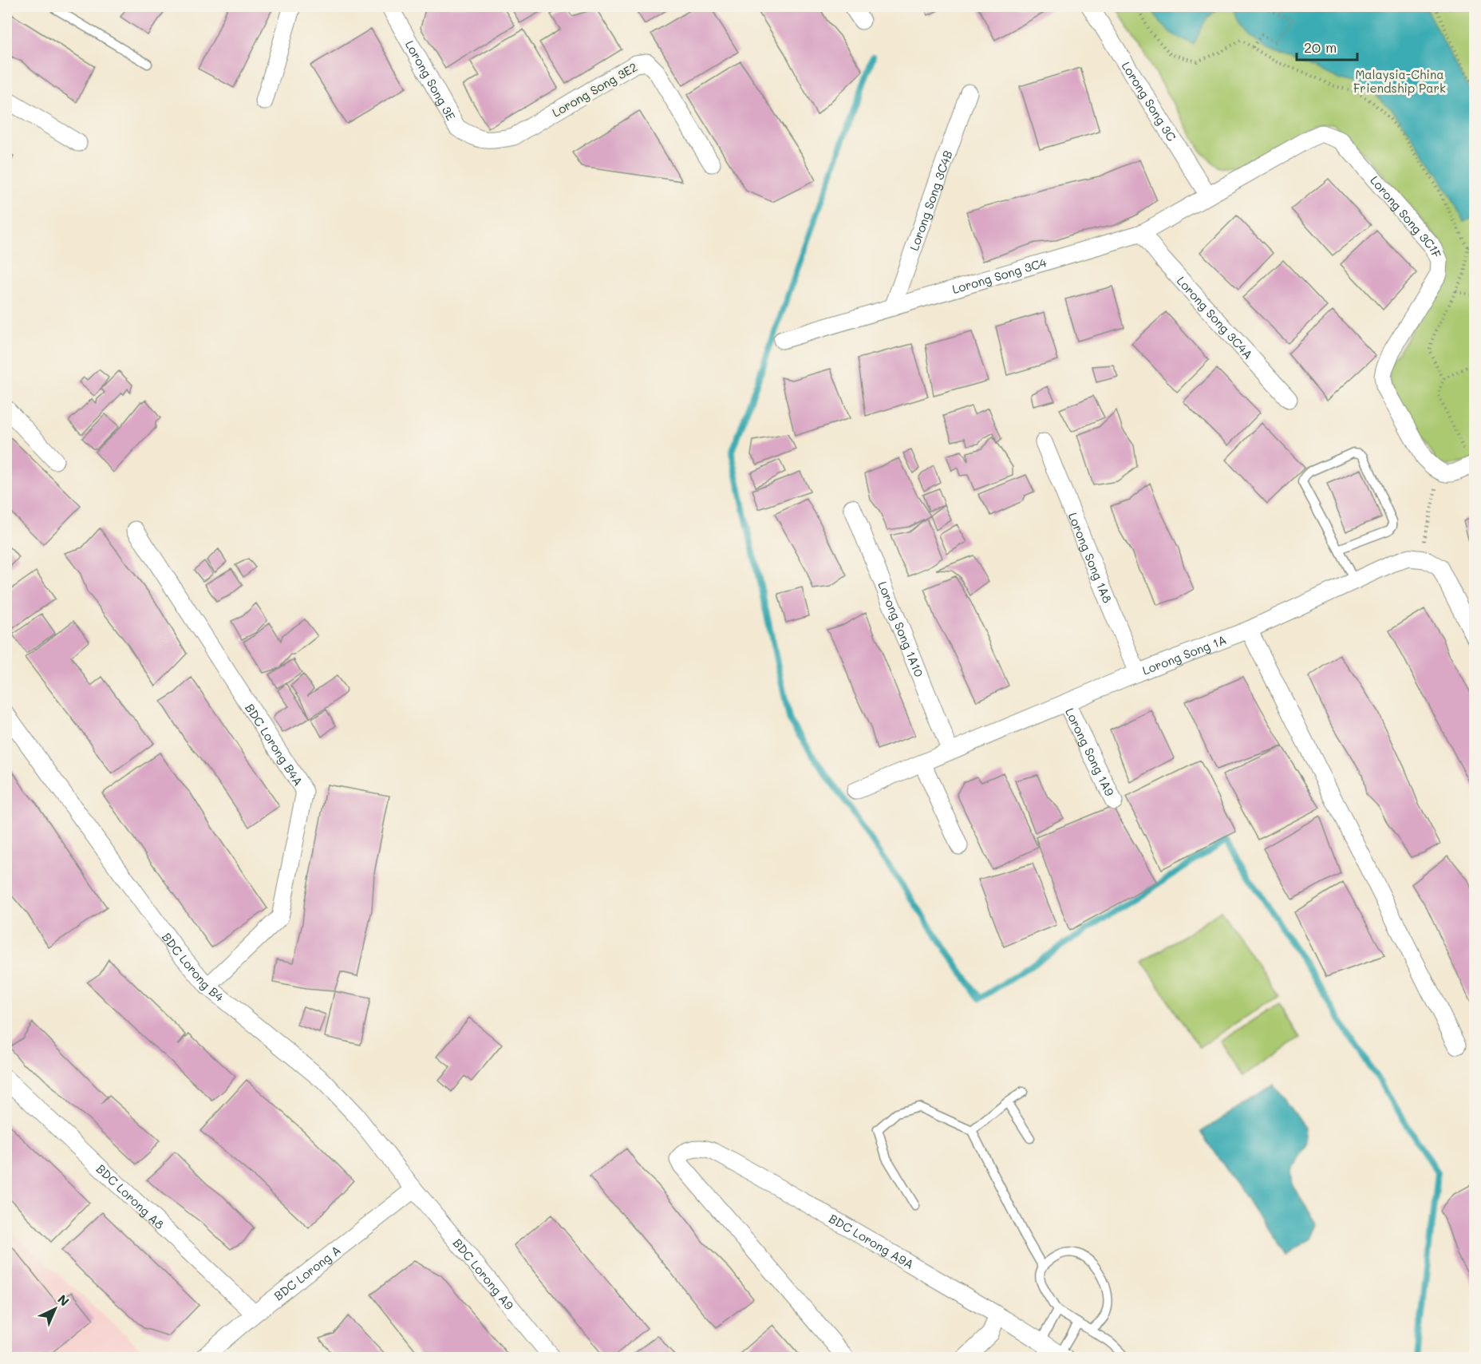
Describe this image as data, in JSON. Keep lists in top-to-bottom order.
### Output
{
  "streets": {
    "street": [
      "Lorong Song 3E",
      "Lorong Song 3E2",
      "Lorong Song 3C",
      "Lorong Song 3C4B",
      "Lorong Song 3C1F",
      "Lorong Song 3C4",
      "Lorong Song 3C4A",
      "Lorong Song 1A8",
      "Lorong Song 1A10",
      "Lorong Song 1A",
      "BDC Lorong B4A",
      "Lorong Song 1A9",
      "BDC Lorong B4",
      "BDC Lorong A8",
      "BDC Lorong A9A",
      "BDC Lorong A",
      "BDC Lorong A9"
    ]
  },
  "crossings": [
    ["Lorong Song 3E", "Lorong Song 3E2"],
    ["Lorong Song 3C", "Lorong Song 3C1F"],
    ["Lorong Song 3C", "Lorong Song 3C4"],
    ["Lorong Song 3C4B", "Lorong Song 3C4"],
    ["Lorong Song 3C1F", "Lorong Song 3C4"],
    ["Lorong Song 3C4", "Lorong Song 3C4A"],
    ["Lorong Song 1A8", "Lorong Song 1A"],
    ["Lorong Song 1A10", "Lorong Song 1A"],
    ["Lorong Song 1A", "Lorong Song 1A9"],
    ["BDC Lorong B4A", "BDC Lorong B4"],
    ["BDC Lorong B4", "BDC Lorong A"],
    ["BDC Lorong B4", "BDC Lorong A9"],
    ["BDC Lorong A8", "BDC Lorong A"],
    ["BDC Lorong A", "BDC Lorong A9"]
  ],
  "parks": ["Malaysia-China Friendship Park"],
  "scale_bar": "20 m",
  "north": "top right"
}
